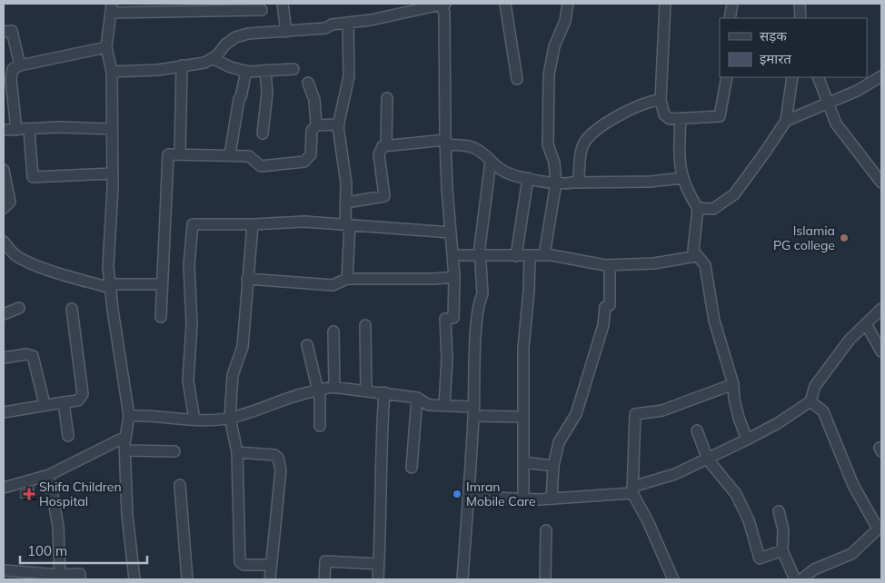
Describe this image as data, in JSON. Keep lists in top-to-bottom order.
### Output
{
  "places": {
    "other": ["Islamia PG college", "Imran Mobile Care"],
    "health": ["Shifa Children Hospital"]
  },
  "legend": ["सड़क", "इमारत"],
  "scale_bar": "100 m"
}
